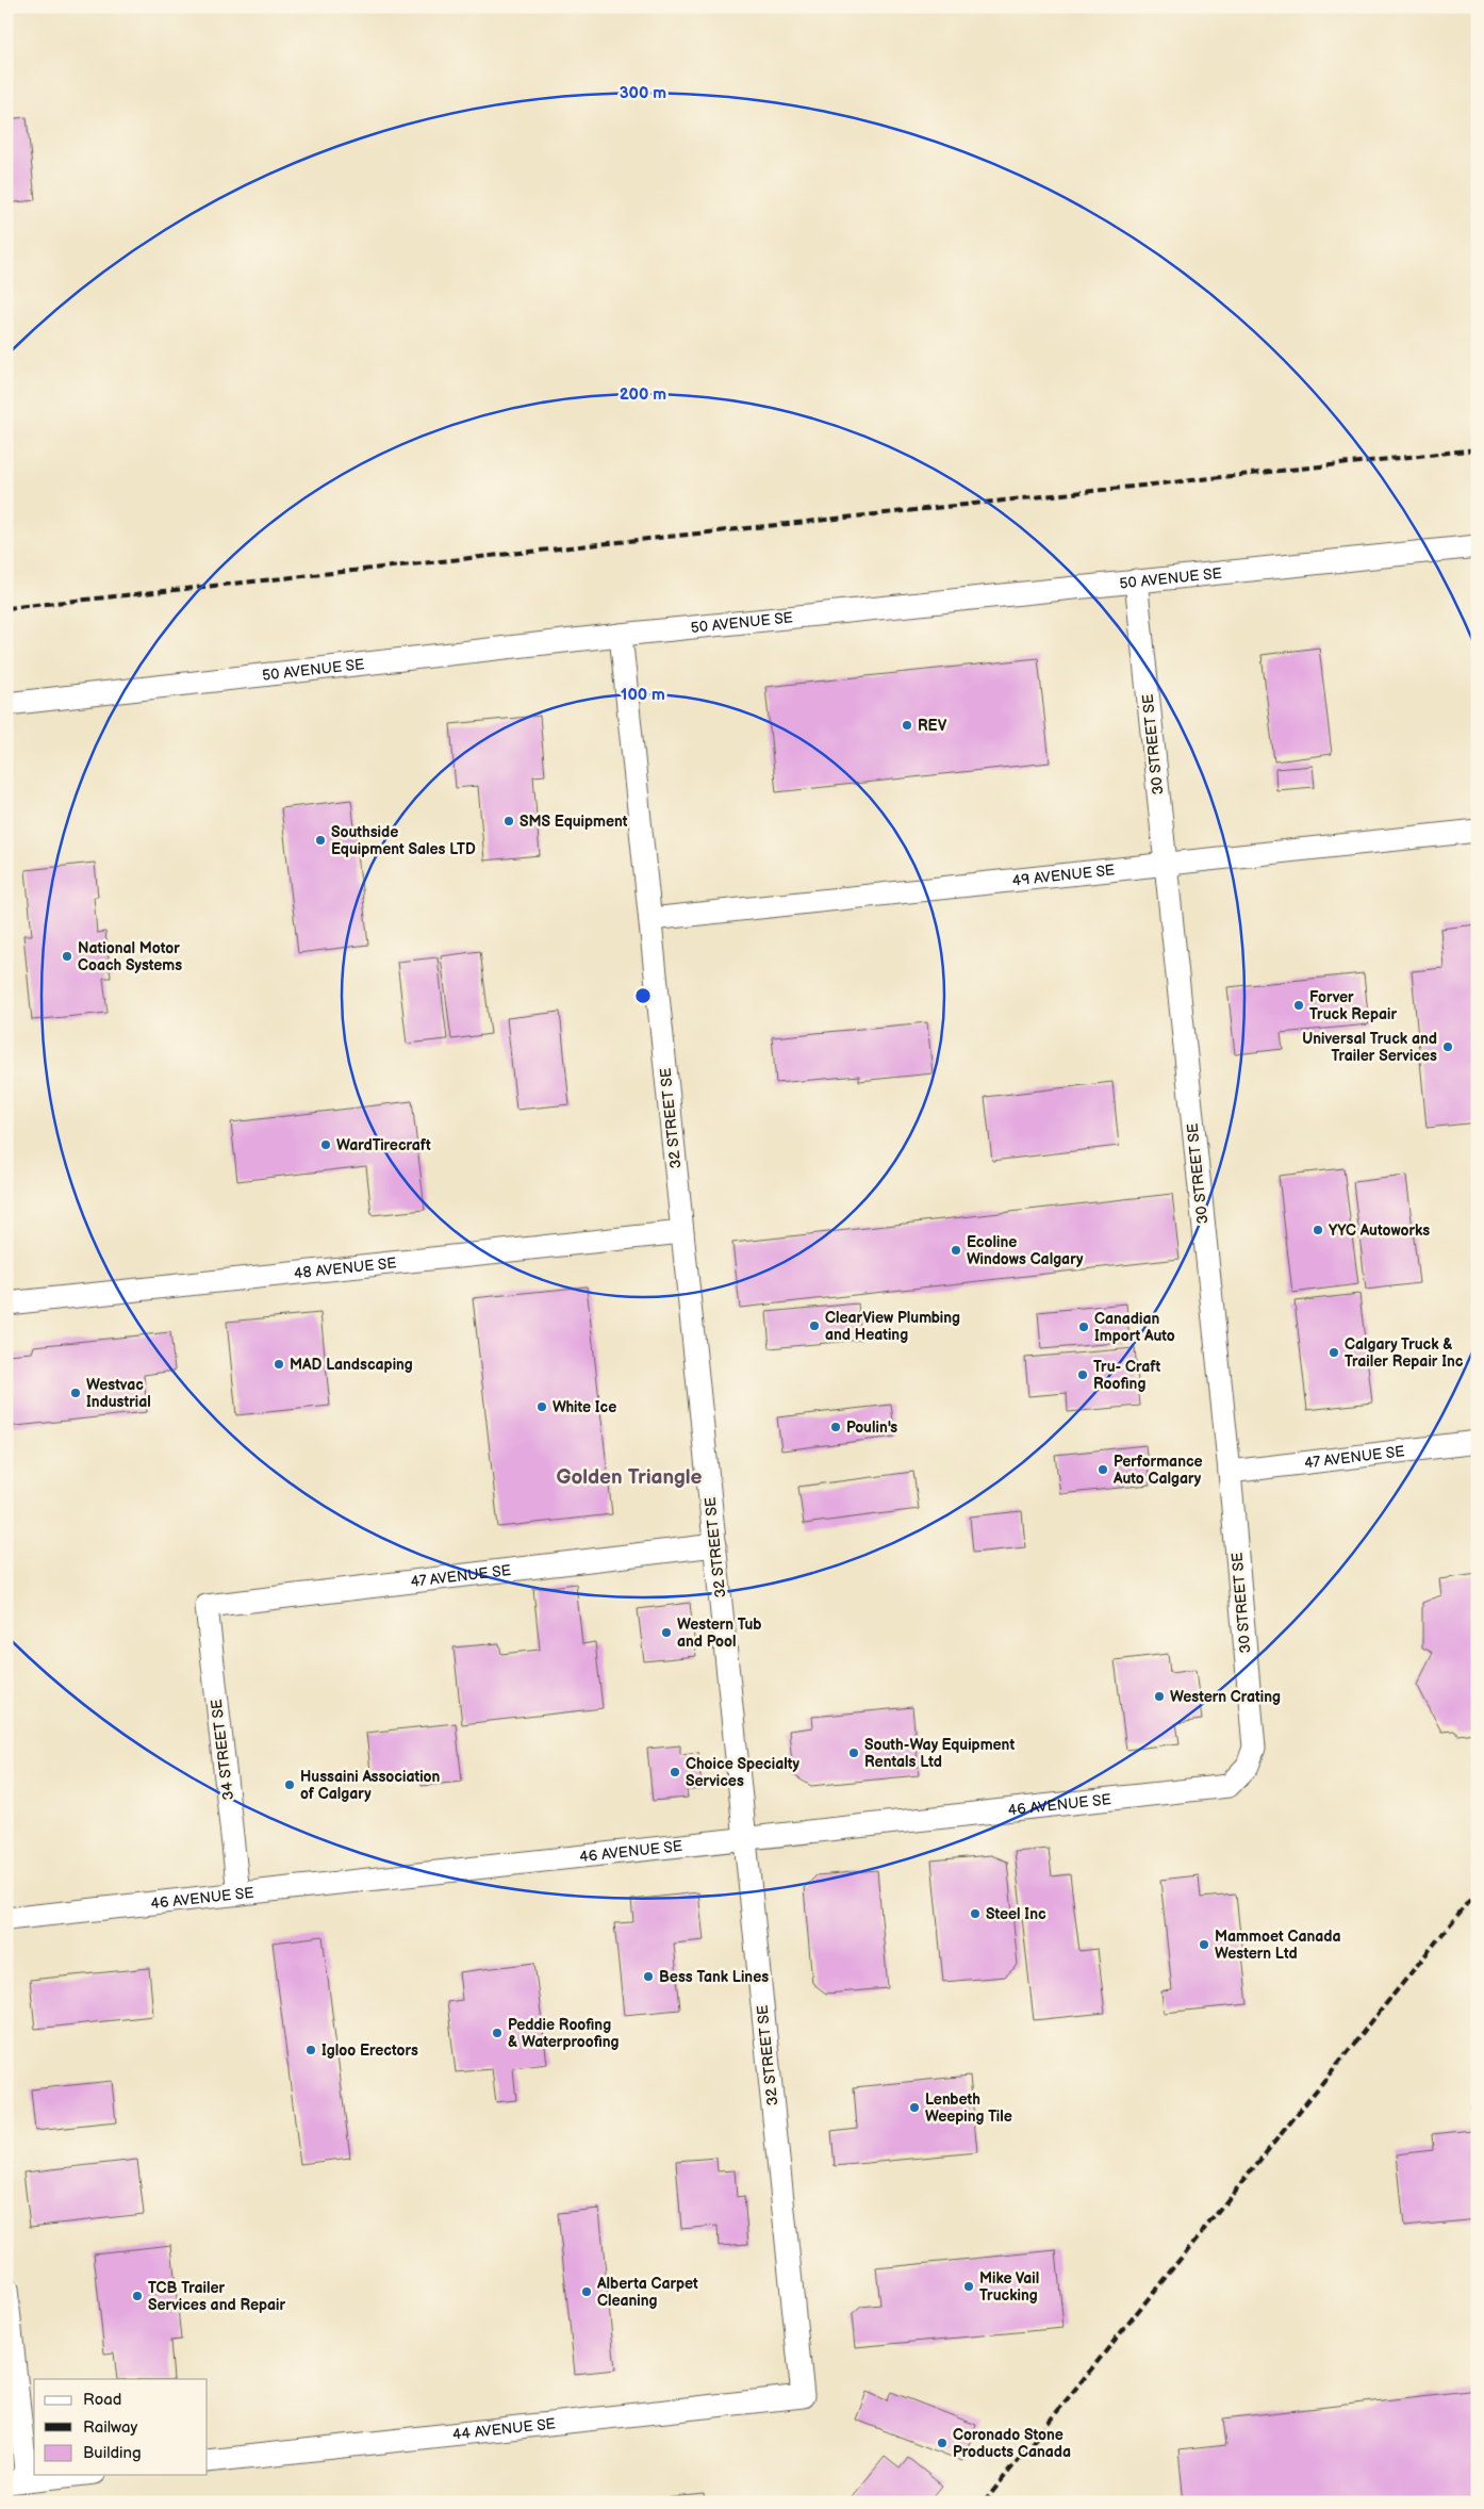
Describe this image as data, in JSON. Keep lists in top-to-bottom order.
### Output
{
  "streets": {
    "street": [
      "50 AVENUE SE",
      "30 STREET SE",
      "49 AVENUE SE",
      "32 STREET SE",
      "48 AVENUE SE",
      "47 AVENUE SE",
      "34 STREET SE",
      "46 AVENUE SE",
      "44 AVENUE SE"
    ]
  },
  "crossings": [
    ["50 AVENUE SE", "30 STREET SE"],
    ["50 AVENUE SE", "32 STREET SE"],
    ["30 STREET SE", "49 AVENUE SE"],
    ["30 STREET SE", "47 AVENUE SE"],
    ["30 STREET SE", "46 AVENUE SE"],
    ["49 AVENUE SE", "32 STREET SE"],
    ["32 STREET SE", "48 AVENUE SE"],
    ["32 STREET SE", "47 AVENUE SE"],
    ["32 STREET SE", "46 AVENUE SE"],
    ["32 STREET SE", "44 AVENUE SE"],
    ["47 AVENUE SE", "34 STREET SE"],
    ["34 STREET SE", "46 AVENUE SE"]
  ],
  "districts": ["Golden Triangle"],
  "places": [
    "REV",
    "SMS Equipment",
    "Southside Equipment Sales LTD",
    "National Motor Coach Systems",
    "Forver Truck Repair",
    "Universal Truck and Trailer Services",
    "WardTirecraft",
    "YYC Autoworks",
    "Ecoline Windows Calgary",
    "ClearView Plumbing and Heating",
    "Canadian Import Auto",
    "Calgary Truck & Trailer Repair Inc",
    "MAD Landscaping",
    "Tru- Craft Roofing",
    "Westvac Industrial",
    "White Ice",
    "Poulin's",
    "Performance Auto Calgary",
    "Western Tub and Pool",
    "Western Crating",
    "South-Way Equipment Rentals Ltd",
    "Choice Specialty Services",
    "Hussaini Association of Calgary",
    "Steel Inc",
    "Mammoet Canada Western Ltd",
    "Bess Tank Lines",
    "Peddie Roofing & Waterproofing",
    "Igloo Erectors",
    "Lenbeth Weeping Tile",
    "Mike Vail Trucking",
    "Alberta Carpet Cleaning",
    "TCB Trailer Services and Repair",
    "Coronado Stone Products Canada"
  ],
  "legend": ["Road", "Railway", "Building"],
  "rings": ["300 m", "200 m", "100 m"]
}
